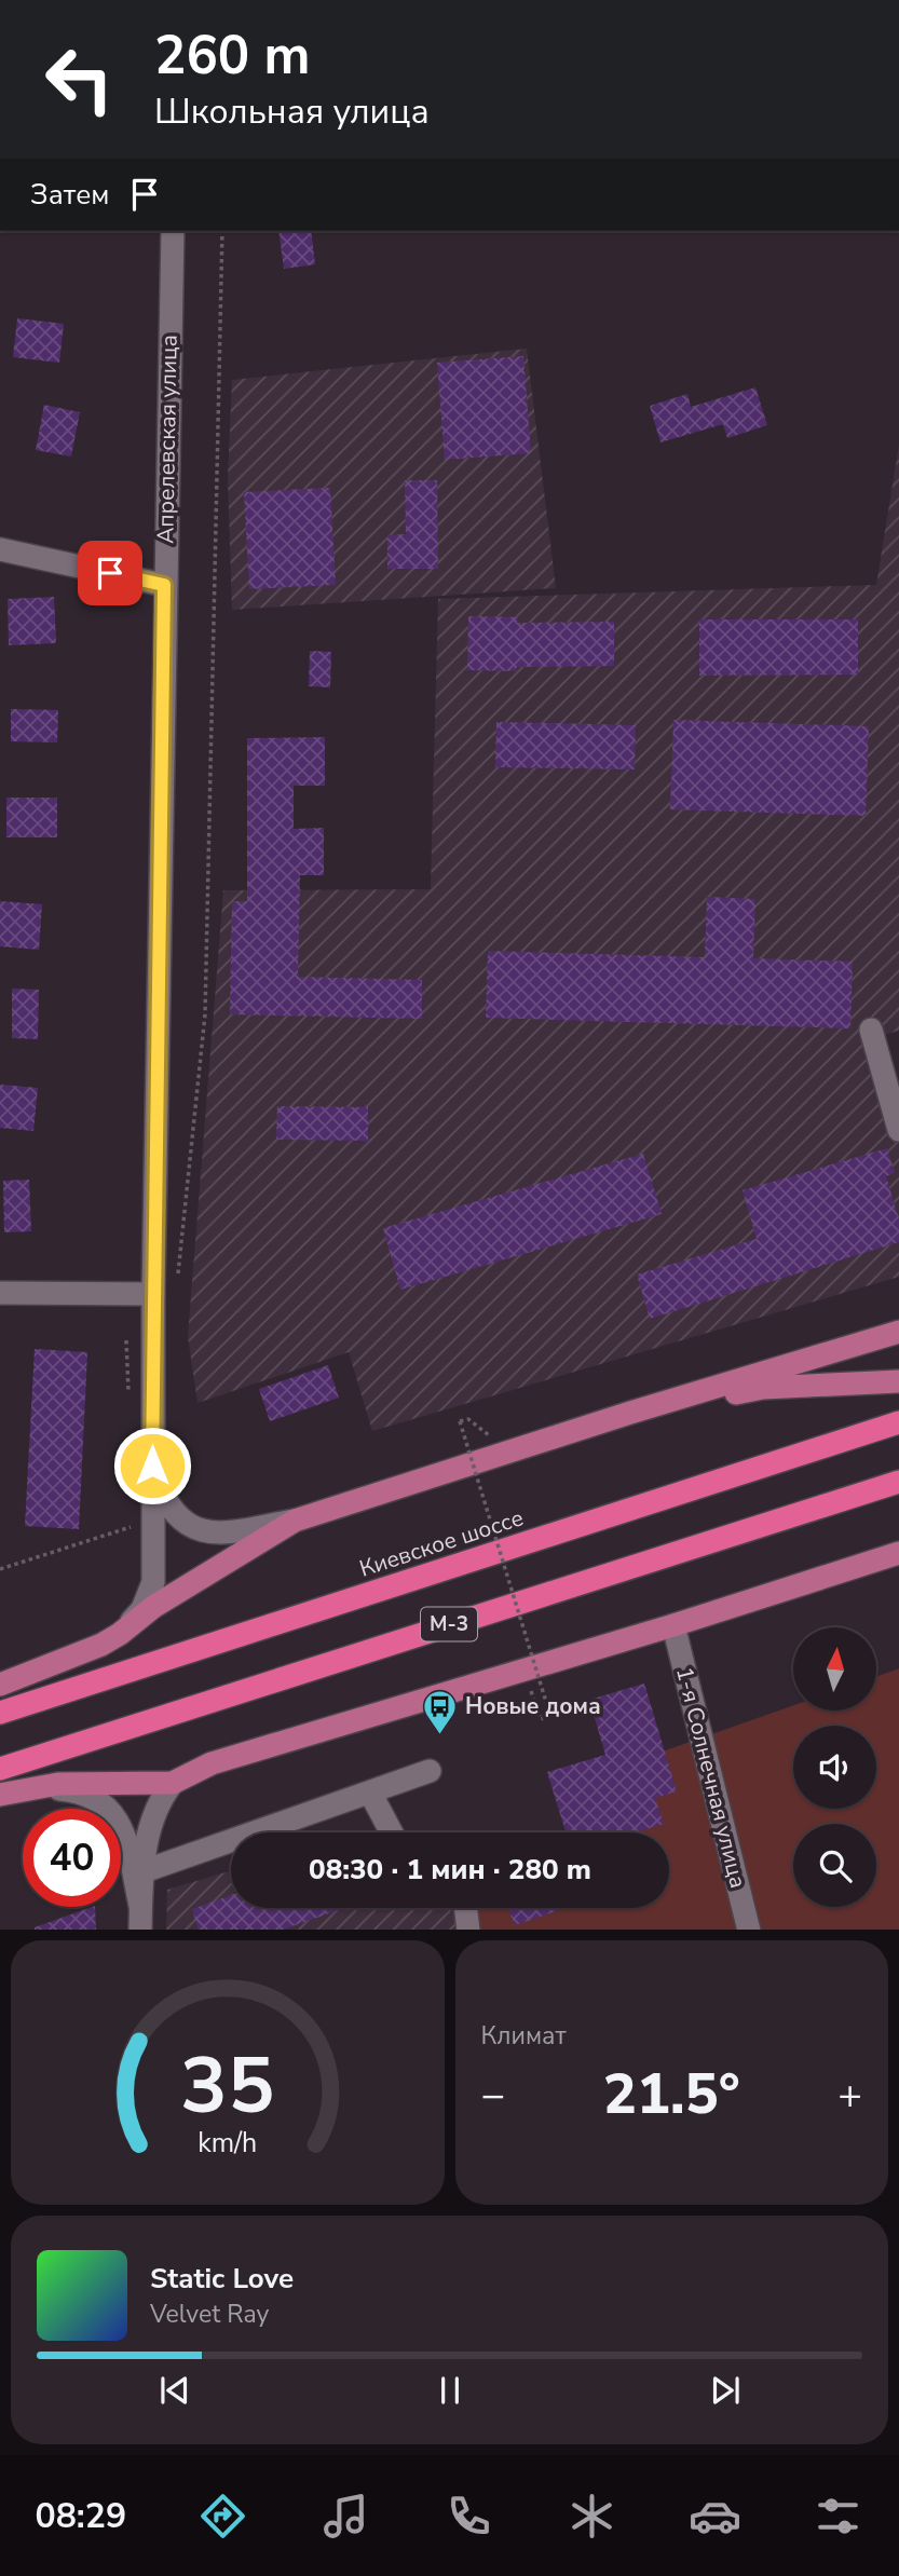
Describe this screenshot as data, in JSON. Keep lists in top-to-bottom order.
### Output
{
  "streets": {
    "highway": ["Киевское шоссе", "М-3"],
    "street": ["Апрелевская улица", "1-я Солнечная улица"]
  },
  "places": {
    "bus stop": ["Новые дома"]
  },
  "north": "top",
  "page": {
    "turn": ["260 m", "Школьная улица"],
    "then": "Затем",
    "limit": "40",
    "trip": "08:30 · 1 мин · 280 m",
    "tile": "Климат",
    "heat": ["−", "21.5°", "+"],
    "song": ["Static Love", "Velvet Ray"],
    "tabs": "08:29",
    "gauge": ["35", "km/h"]
  }
}
